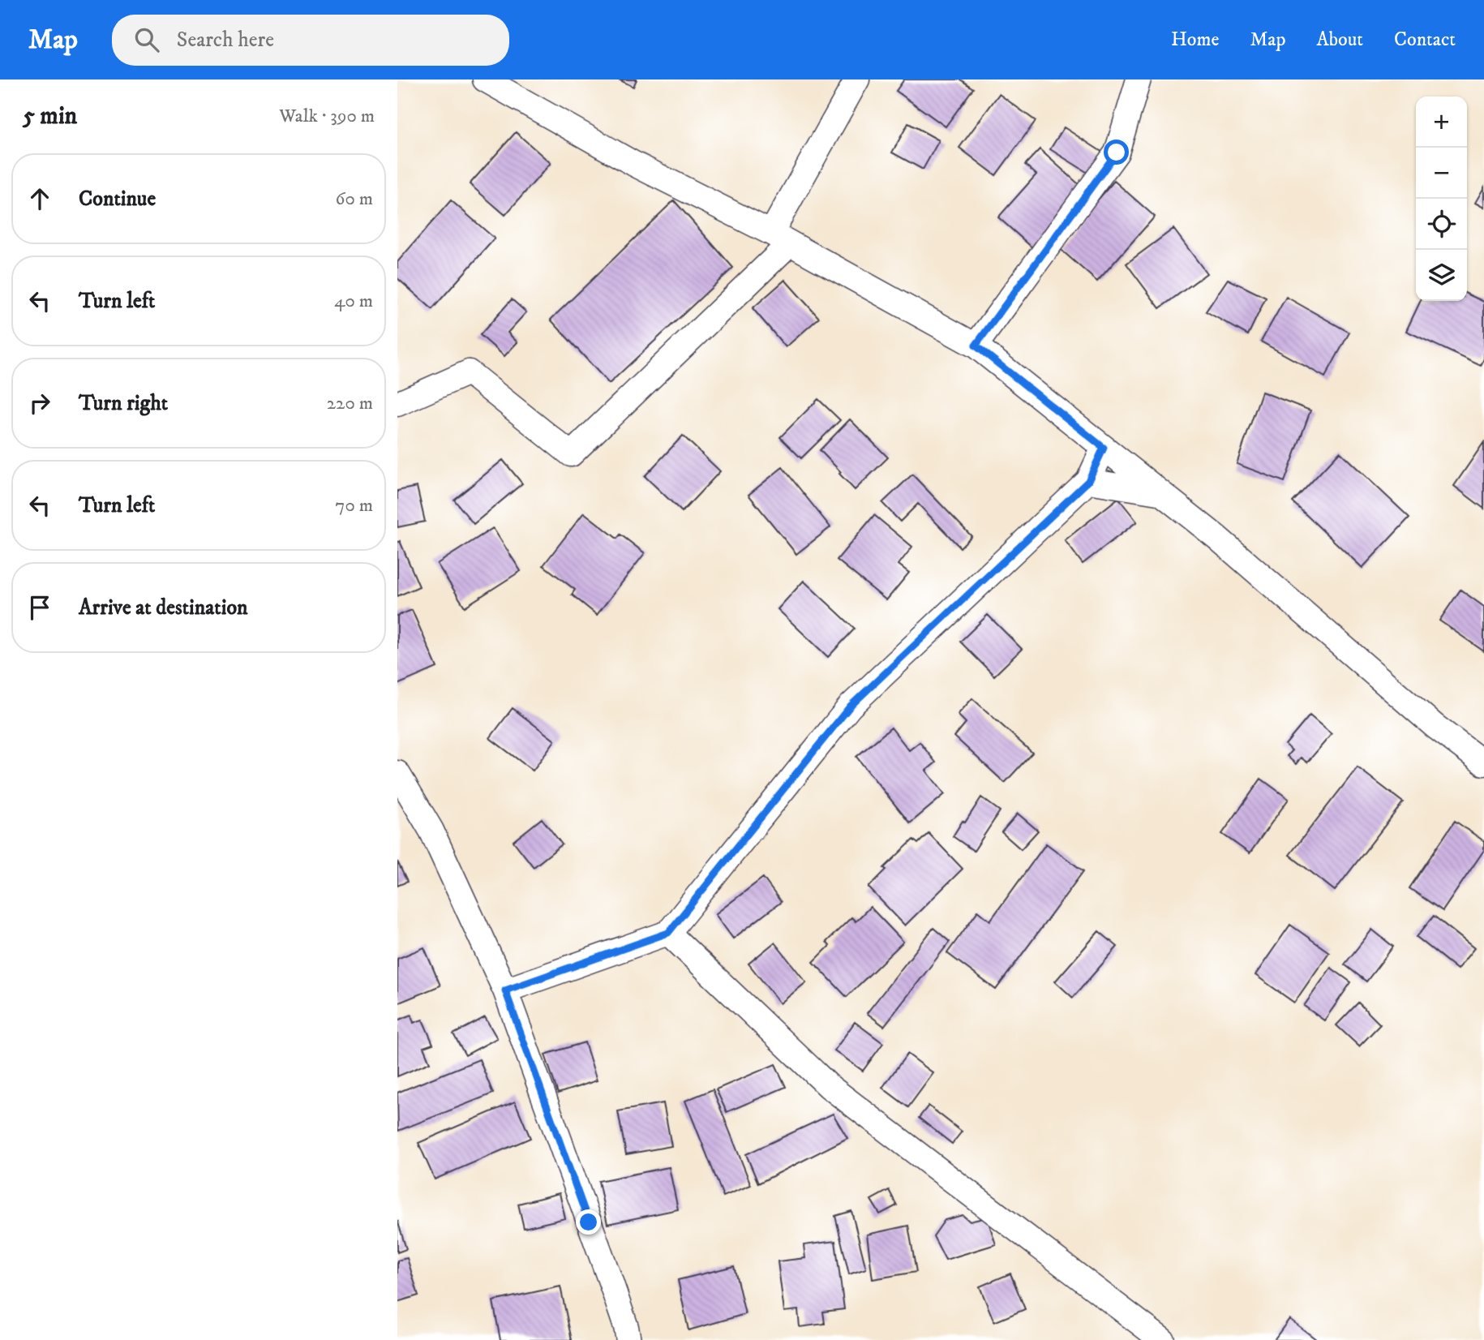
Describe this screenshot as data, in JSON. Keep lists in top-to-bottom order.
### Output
{
  "page": {
    "header": "Map",
    "search": "Search here",
    "nav": [
      "Home",
      "Map",
      "About",
      "Contact"
    ],
    "heading": ["5 min", "Walk · 390 m"],
    "map_buttons": ["+", "−"],
    "list": [
      ["Continue", "60 m"],
      ["Turn left", "40 m"],
      ["Turn right", "220 m"],
      ["Turn left", "70 m"],
      "Arrive at destination"
    ]
  }
}
